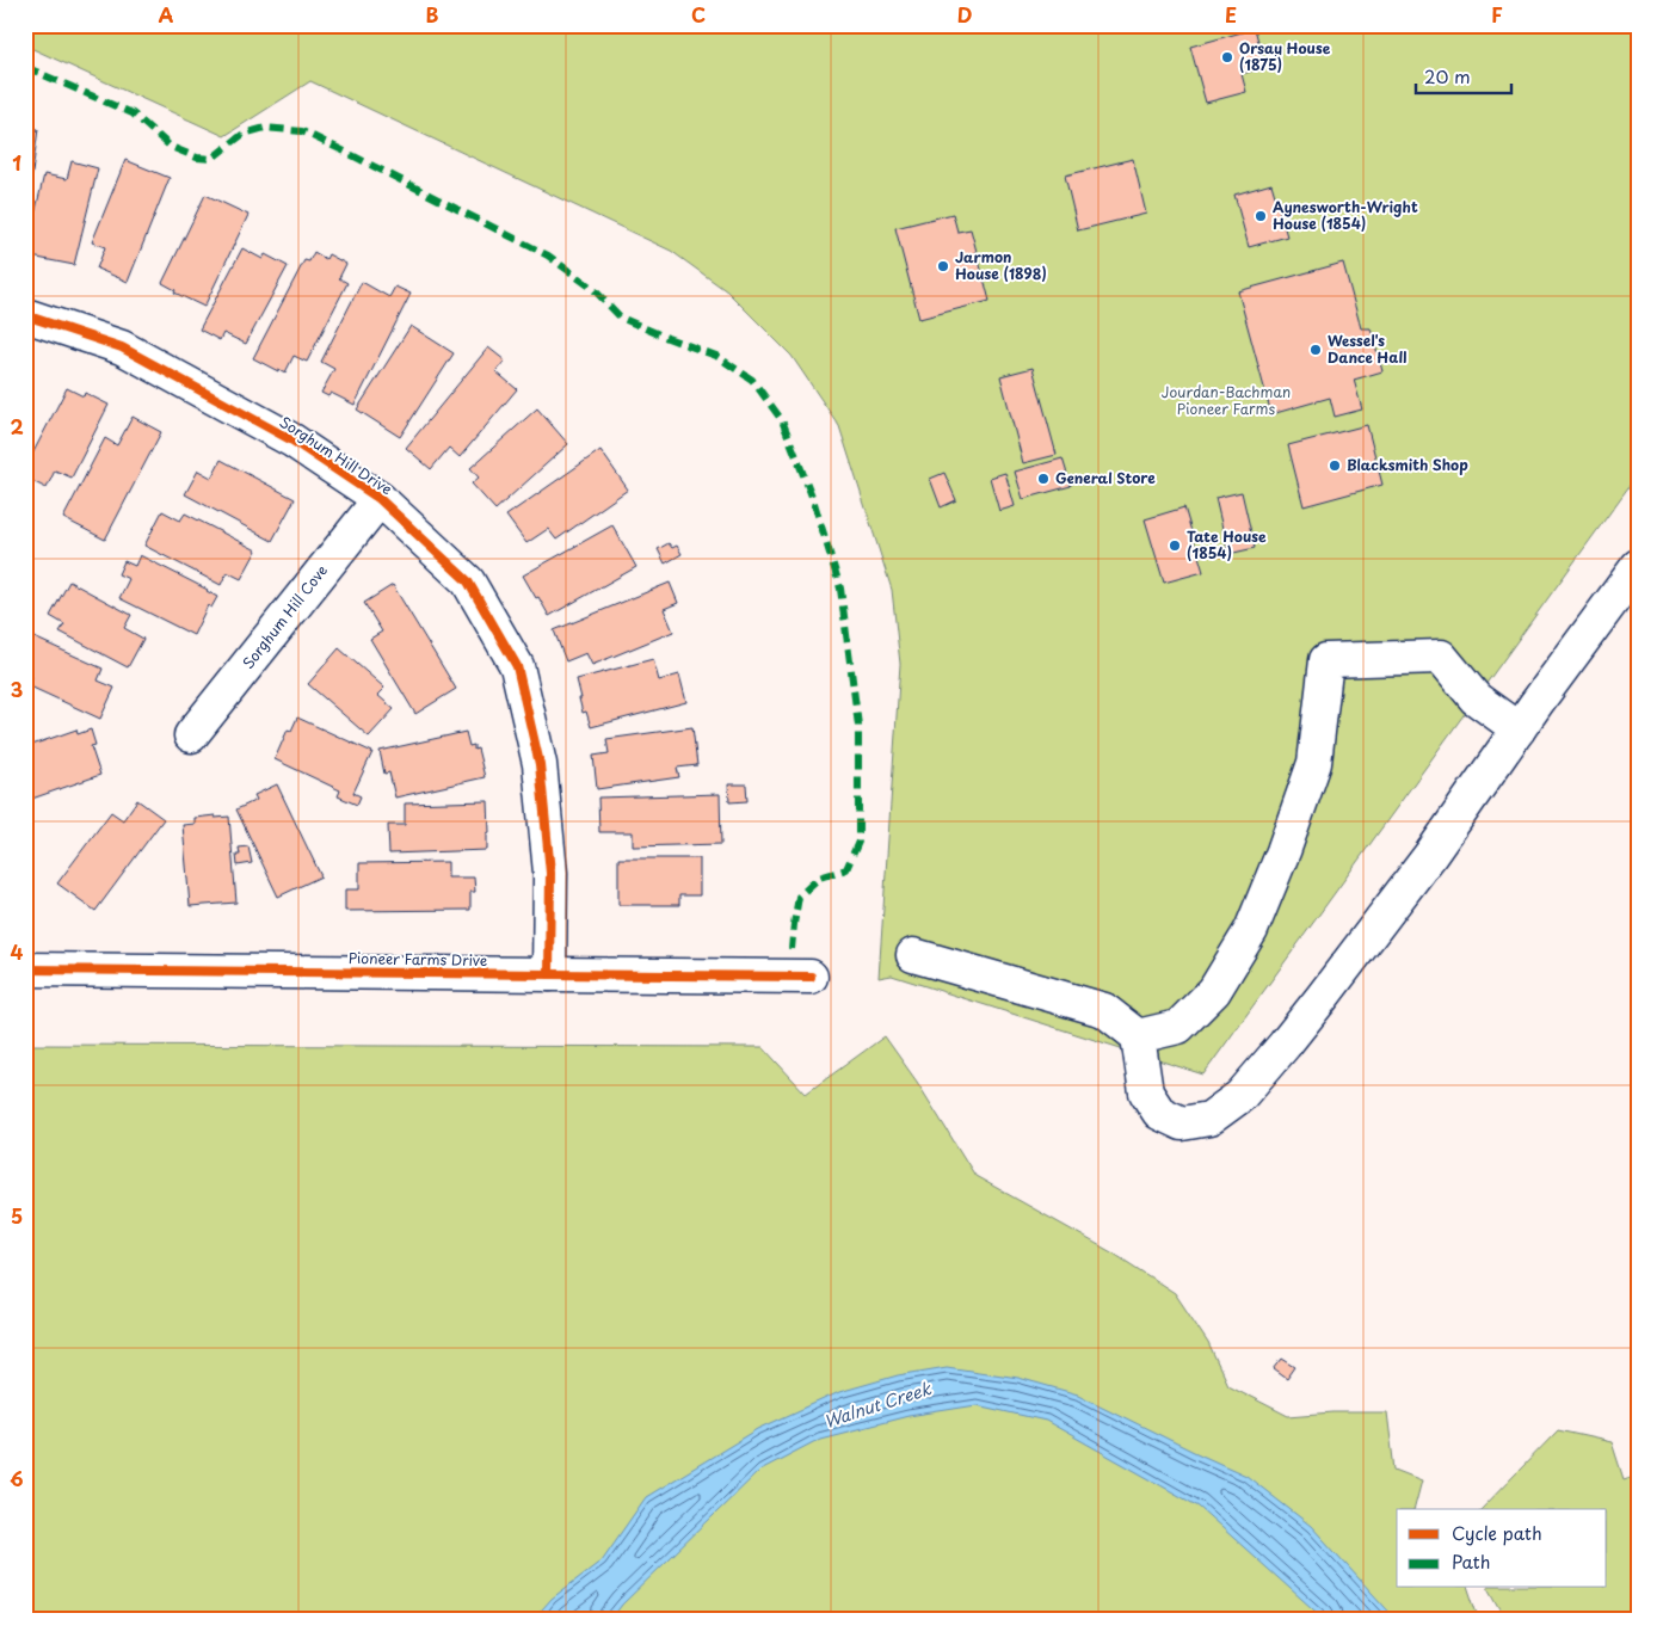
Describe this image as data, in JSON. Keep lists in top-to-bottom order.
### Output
{
  "streets": {
    "street": ["Sorghum Hill Drive", "Sorghum Hill Cove", "Pioneer Farms Drive"]
  },
  "crossings": [
    ["Sorghum Hill Drive", "Sorghum Hill Cove"],
    ["Sorghum Hill Drive", "Pioneer Farms Drive"]
  ],
  "water": ["Walnut Creek"],
  "parks": ["Jourdan-Bachman Pioneer Farms"],
  "places": [
    "Orsay House (1875)",
    "Aynesworth-Wright House (1854)",
    "Jarmon House (1898)",
    "Wessel's Dance Hall",
    "Blacksmith Shop",
    "General Store",
    "Tate House (1854)"
  ],
  "legend": ["Cycle path", "Path"],
  "scale_bar": "20 m",
  "grid": {
    "columns": [
      "A",
      "B",
      "C",
      "D",
      "E",
      "F"
    ],
    "rows": [
      "1",
      "2",
      "3",
      "4",
      "5",
      "6"
    ]
  }
}
